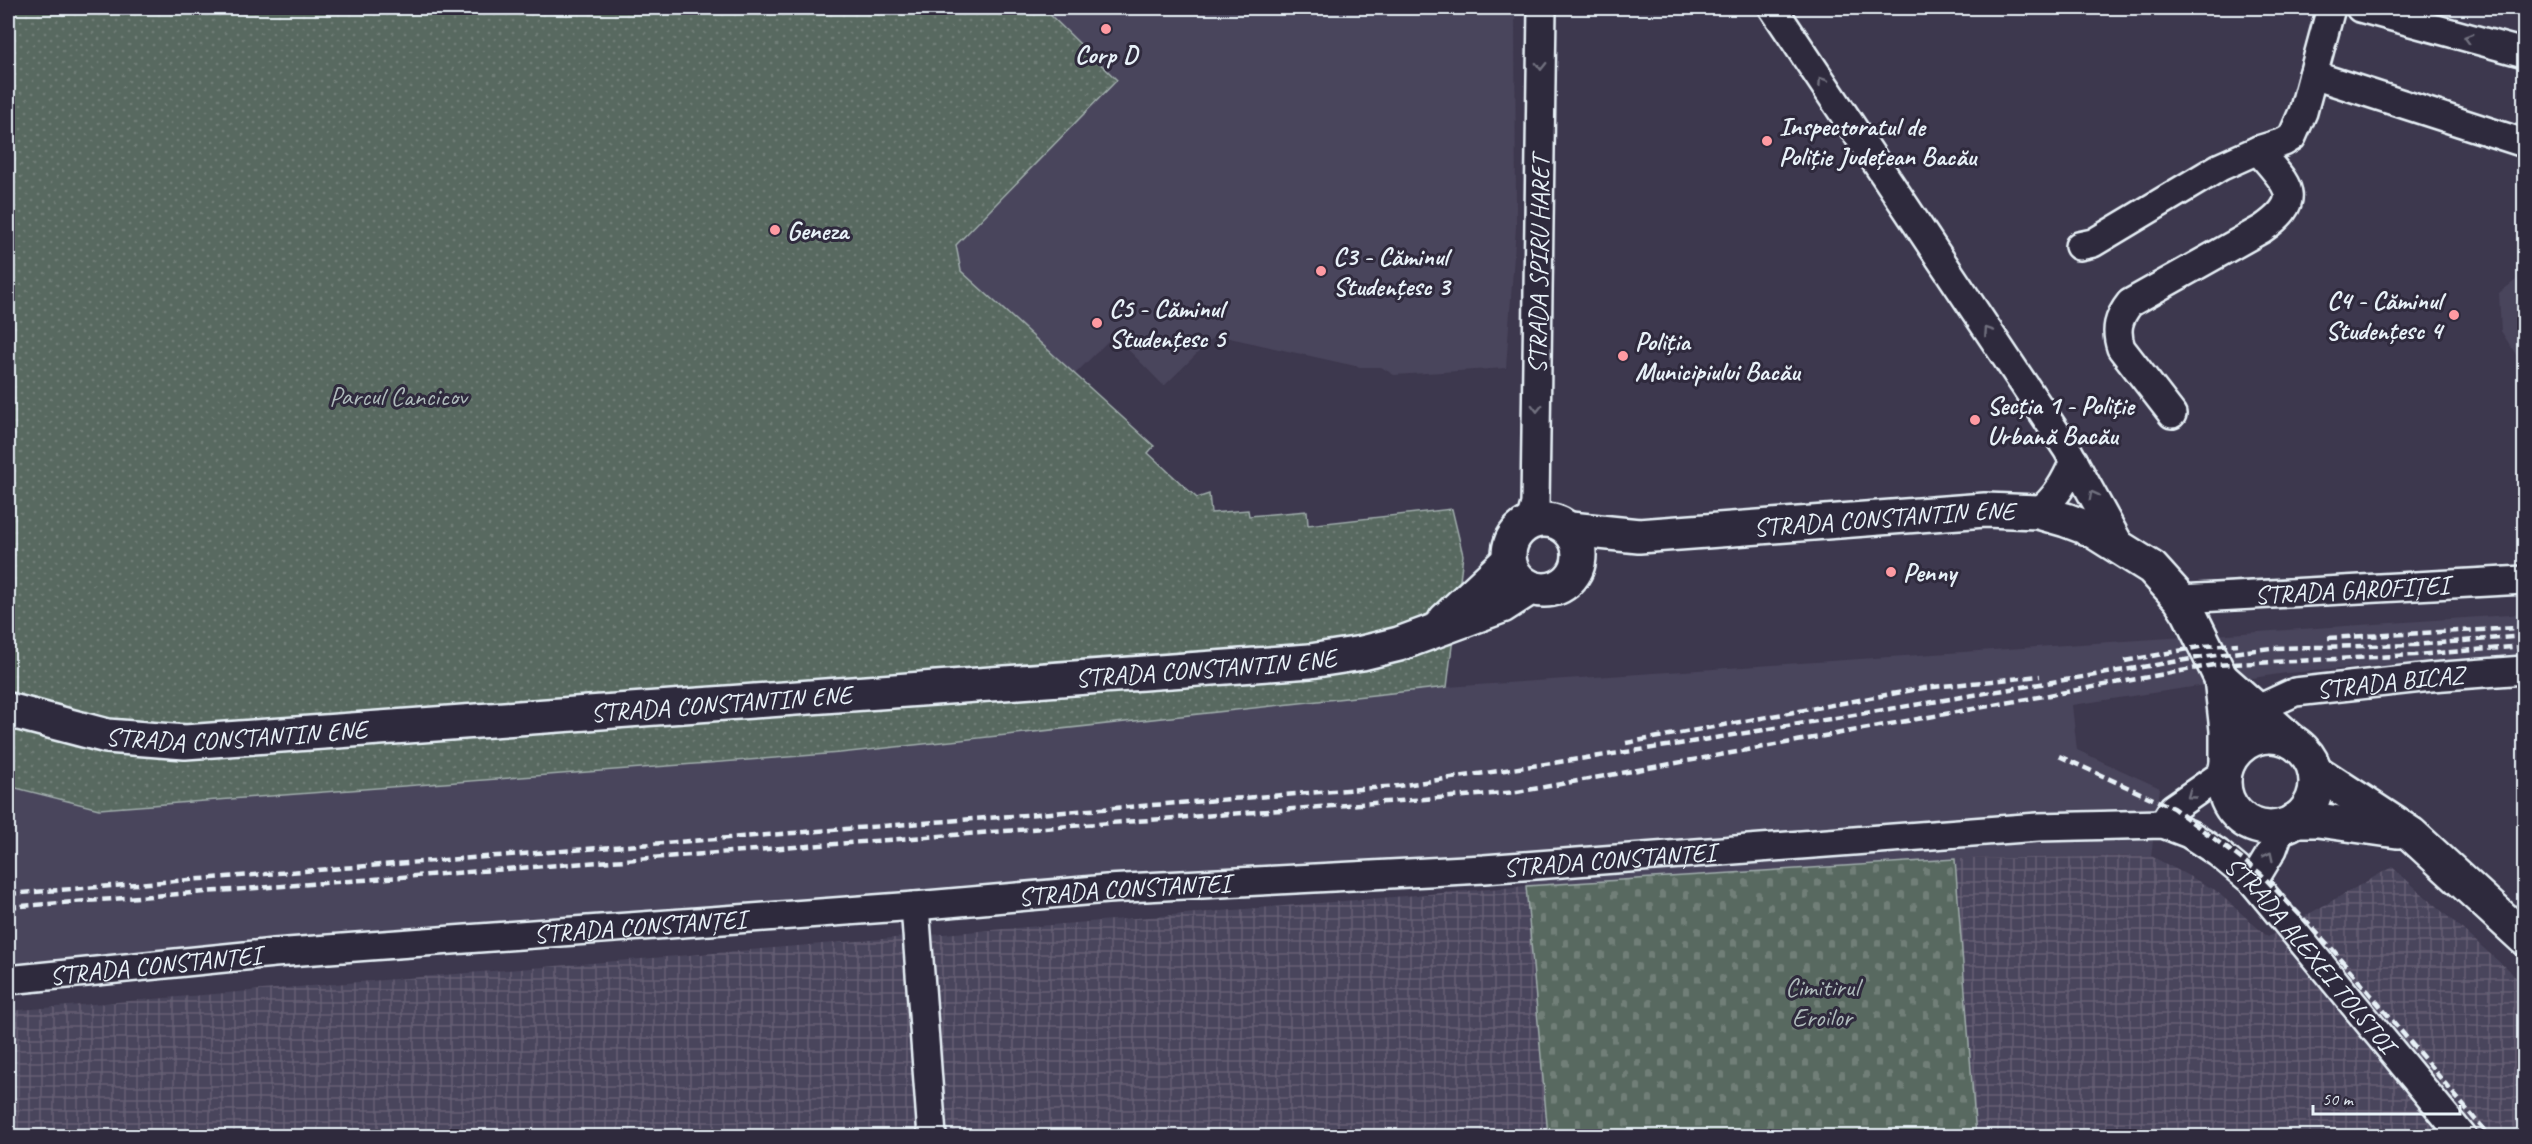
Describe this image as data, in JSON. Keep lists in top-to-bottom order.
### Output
{
  "streets": {
    "main road": ["STRADA CONSTANTIN ENE", "STRADA ALEXEI TOLSTOI"],
    "street": [
      "STRADA SPIRU HARET",
      "STRADA GAROFIȚEI",
      "STRADA BICAZ",
      "STRADA CONSTANȚEI"
    ]
  },
  "crossings": [
    ["STRADA SPIRU HARET", "STRADA CONSTANTIN ENE"],
    ["STRADA CONSTANTIN ENE", "STRADA ALEXEI TOLSTOI"],
    ["STRADA GAROFIȚEI", "STRADA ALEXEI TOLSTOI"],
    ["STRADA BICAZ", "STRADA ALEXEI TOLSTOI"],
    ["STRADA CONSTANȚEI", "STRADA ALEXEI TOLSTOI"]
  ],
  "one_way": ["STRADA SPIRU HARET"],
  "parks": ["Parcul Cancicov", "Cimitirul Eroilor"],
  "places": [
    "Corp D",
    "Inspectoratul de Poliție Județean Bacău",
    "Geneza",
    "C3 - Căminul Studențesc 3",
    "C4 - Căminul Studențesc 4",
    "C5 - Căminul Studențesc 5",
    "Poliția Municipiului Bacău",
    "Secția 1 - Poliție Urbană Bacău",
    "Penny"
  ],
  "scale_bar": "50 m"
}
